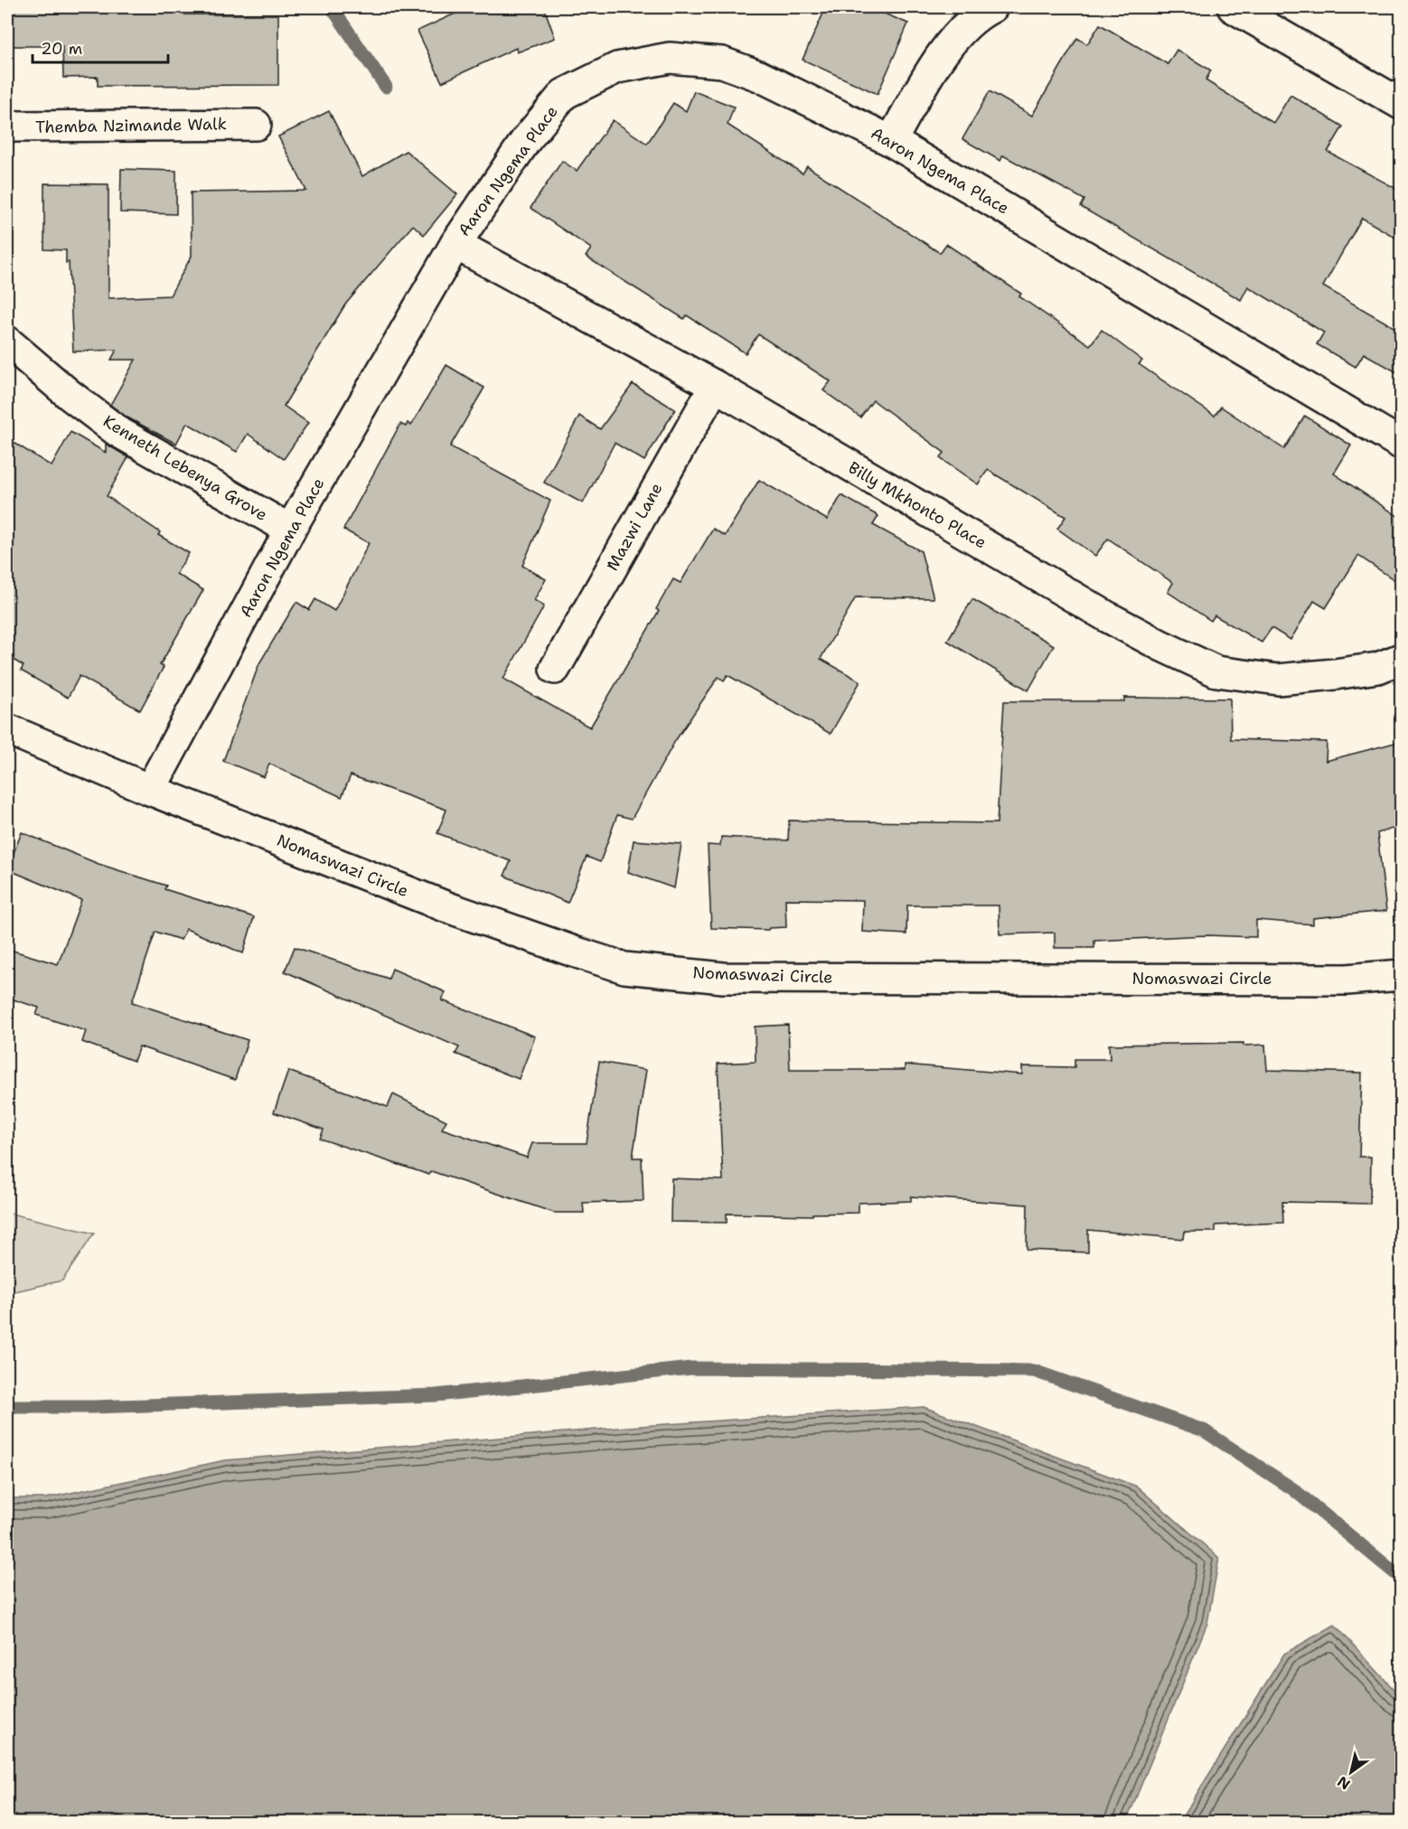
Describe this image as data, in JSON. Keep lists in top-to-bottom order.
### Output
{
  "streets": {
    "street": [
      "Themba Nzimande Walk",
      "Aaron Ngema Place",
      "Kenneth Lebenya Grove",
      "Billy Mkhonto Place",
      "Mazwi Lane",
      "Nomaswazi Circle"
    ]
  },
  "crossings": [
    ["Aaron Ngema Place", "Kenneth Lebenya Grove"],
    ["Aaron Ngema Place", "Billy Mkhonto Place"],
    ["Aaron Ngema Place", "Nomaswazi Circle"],
    ["Billy Mkhonto Place", "Mazwi Lane"]
  ],
  "scale_bar": "20 m",
  "north": "bottom left"
}
